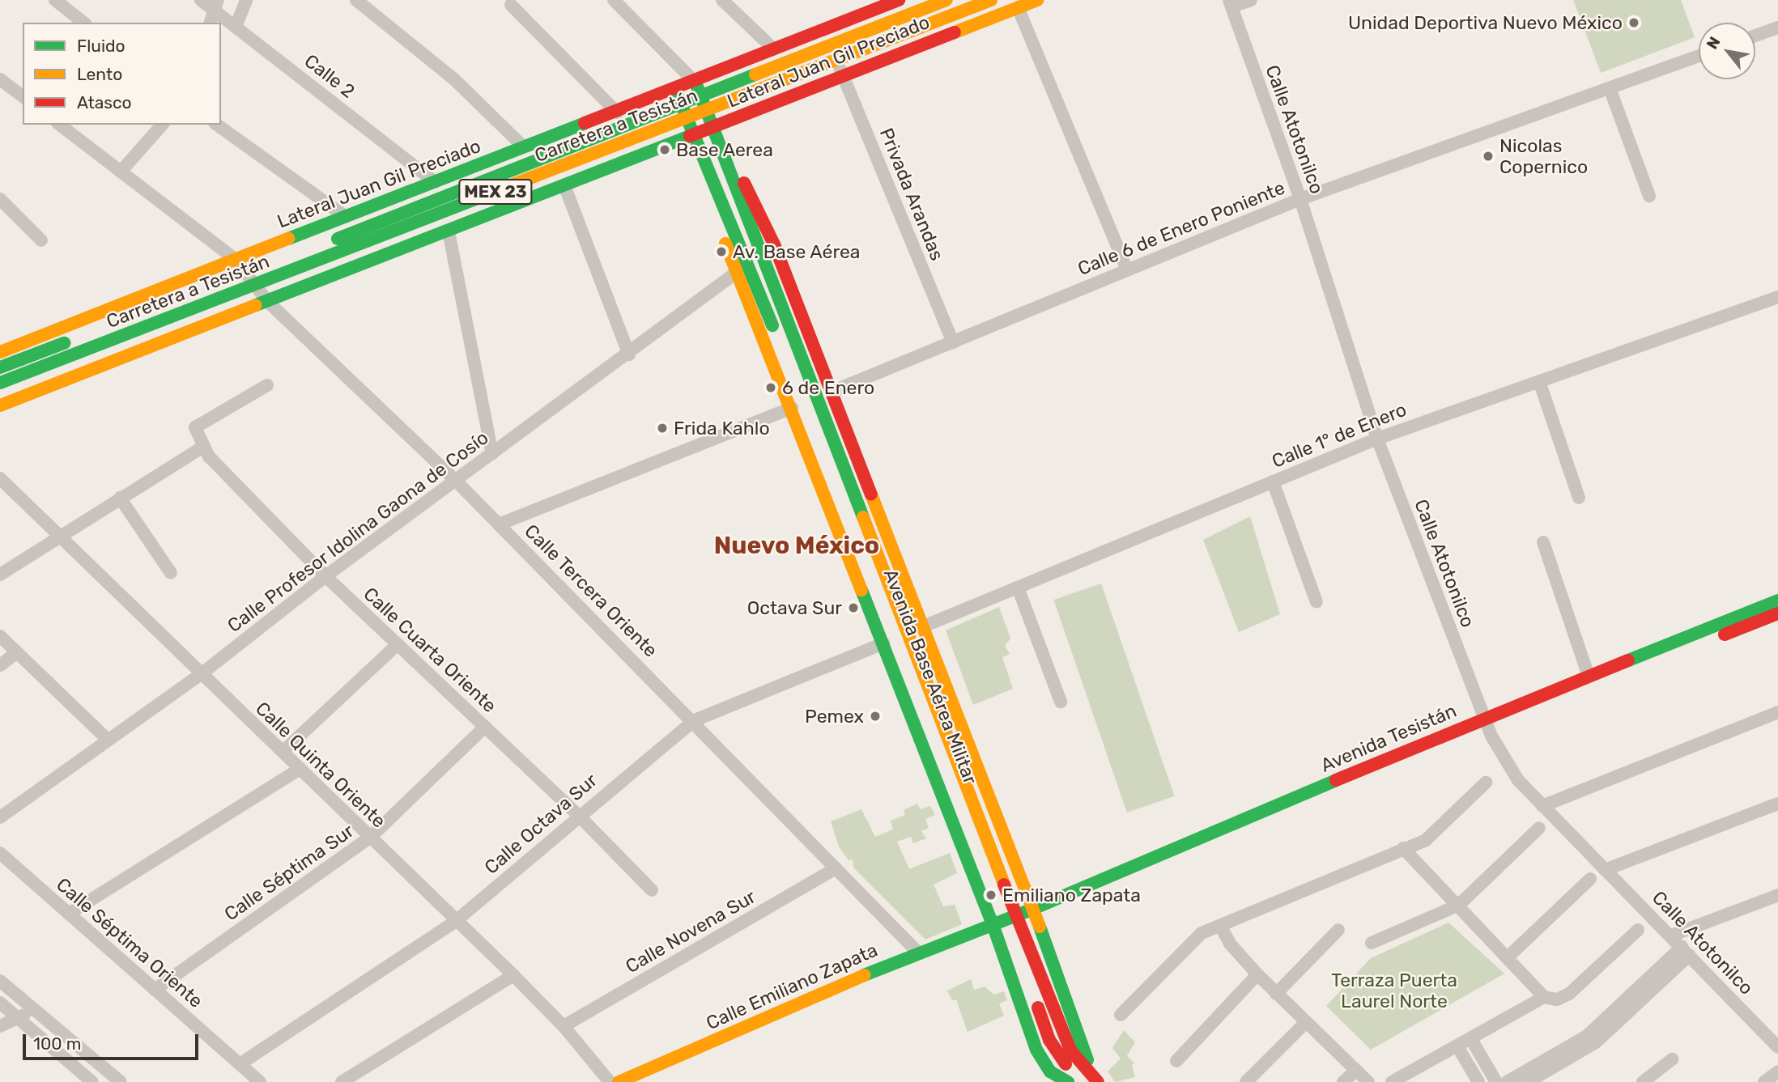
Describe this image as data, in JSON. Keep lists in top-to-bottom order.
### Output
{
  "streets": {
    "main road": [
      "Lateral Juan Gil Preciado",
      "Carretera a Tesistán",
      "MEX 23",
      "Avenida Base Aérea Militar",
      "Avenida Tesistán",
      "Calle Emiliano Zapata"
    ],
    "street": [
      "Calle 2",
      "Calle Atotonilco",
      "Privada Arandas",
      "Calle 6 de Enero Poniente",
      "Calle 1° de Enero",
      "Calle Profesor Idolina Gaona de Cosío",
      "Calle Tercera Oriente",
      "Calle Cuarta Oriente",
      "Calle Quinta Oriente",
      "Calle Octava Sur",
      "Calle Séptima Sur",
      "Calle Novena Sur",
      "Calle Séptima Oriente"
    ]
  },
  "crossings": [
    ["Lateral Juan Gil Preciado", "Calle 2"],
    ["Lateral Juan Gil Preciado", "Privada Arandas"],
    ["Lateral Juan Gil Preciado", "Calle Tercera Oriente"],
    ["Lateral Juan Gil Preciado", "Avenida Base Aérea Militar"],
    ["Carretera a Tesistán", "Privada Arandas"],
    ["Carretera a Tesistán", "Calle Tercera Oriente"],
    ["Carretera a Tesistán", "Avenida Base Aérea Militar"],
    ["Calle Atotonilco", "Calle 6 de Enero Poniente"],
    ["Calle Atotonilco", "Calle 1° de Enero"],
    ["Calle Atotonilco", "Avenida Tesistán"],
    ["Privada Arandas", "Calle 6 de Enero Poniente"],
    ["Calle 6 de Enero Poniente", "Avenida Base Aérea Militar"],
    ["Calle 1° de Enero", "Avenida Base Aérea Militar"],
    ["Calle Profesor Idolina Gaona de Cosío", "Calle Tercera Oriente"],
    ["Calle Profesor Idolina Gaona de Cosío", "Calle Cuarta Oriente"],
    ["Calle Profesor Idolina Gaona de Cosío", "Avenida Base Aérea Militar"],
    ["Calle Profesor Idolina Gaona de Cosío", "Calle Quinta Oriente"],
    ["Calle Tercera Oriente", "Calle Octava Sur"],
    ["Calle Tercera Oriente", "Calle Novena Sur"],
    ["Calle Tercera Oriente", "Calle Emiliano Zapata"],
    ["Calle Cuarta Oriente", "Calle Octava Sur"],
    ["Calle Cuarta Oriente", "Calle Séptima Sur"],
    ["Avenida Base Aérea Militar", "Avenida Tesistán"],
    ["Avenida Base Aérea Militar", "Calle Octava Sur"],
    ["Avenida Base Aérea Militar", "Calle Emiliano Zapata"],
    ["Avenida Tesistán", "Calle Emiliano Zapata"],
    ["Calle Quinta Oriente", "Calle Octava Sur"],
    ["Calle Quinta Oriente", "Calle Séptima Sur"],
    ["Calle Quinta Oriente", "Calle Novena Sur"],
    ["Calle Octava Sur", "Calle Séptima Oriente"],
    ["Calle Séptima Sur", "Calle Séptima Oriente"]
  ],
  "districts": ["Nuevo México"],
  "parks": ["Terraza Puerta Laurel Norte"],
  "places": [
    "Unidad Deportiva Nuevo México",
    "Base Aerea",
    "Nicolas Copernico",
    "Av. Base Aérea",
    "6 de Enero",
    "Frida Kahlo",
    "Octava Sur",
    "Pemex",
    "Emiliano Zapata"
  ],
  "legend": ["Fluido", "Lento", "Atasco"],
  "scale_bar": "100 m",
  "north": "top left"
}
